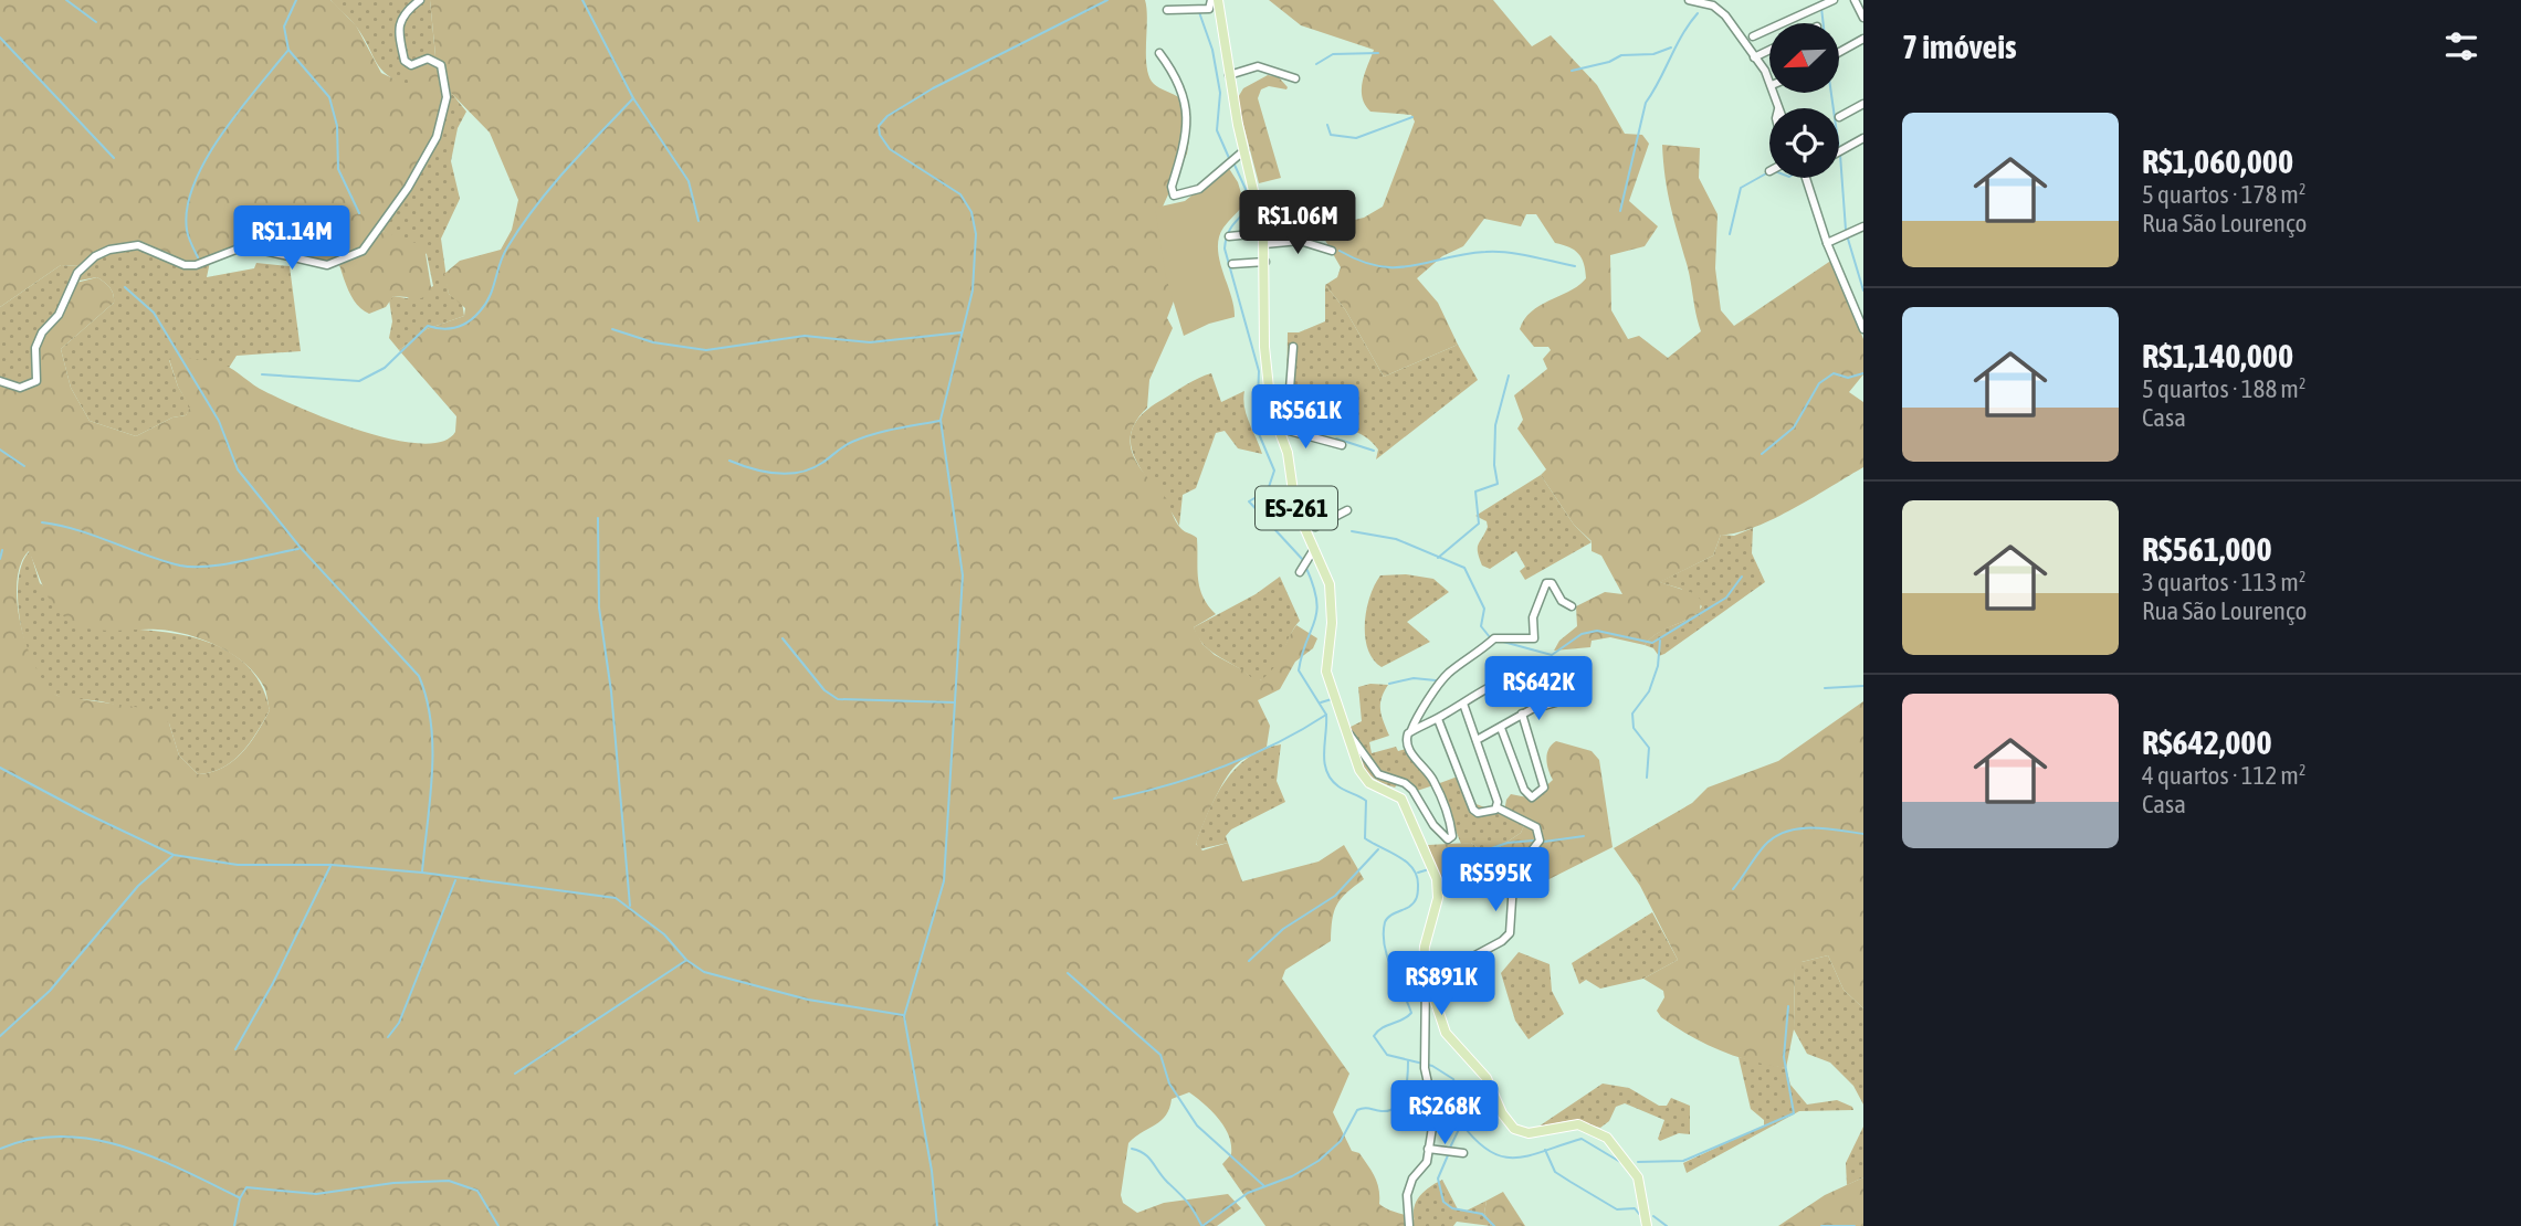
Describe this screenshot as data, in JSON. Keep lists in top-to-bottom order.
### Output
{
  "streets": {
    "main road": ["ES-261"]
  },
  "north": "bottom left",
  "page": {
    "heading": "7 imóveis",
    "list": [
      {
        "name": "R$1,060,000",
        "note": "5 quartos · 178 m² · Rua São Lourenço"
      },
      {
        "name": "R$1,140,000",
        "note": "5 quartos · 188 m² · Casa"
      },
      {
        "name": "R$561,000",
        "note": "3 quartos · 113 m² · Rua São Lourenço"
      },
      {
        "name": "R$642,000",
        "note": "4 quartos · 112 m² · Casa"
      }
    ],
    "price": [
      "R$1.06M",
      "R$1.14M",
      "R$561K",
      "R$642K",
      "R$595K",
      "R$891K",
      "R$268K"
    ]
  }
}
